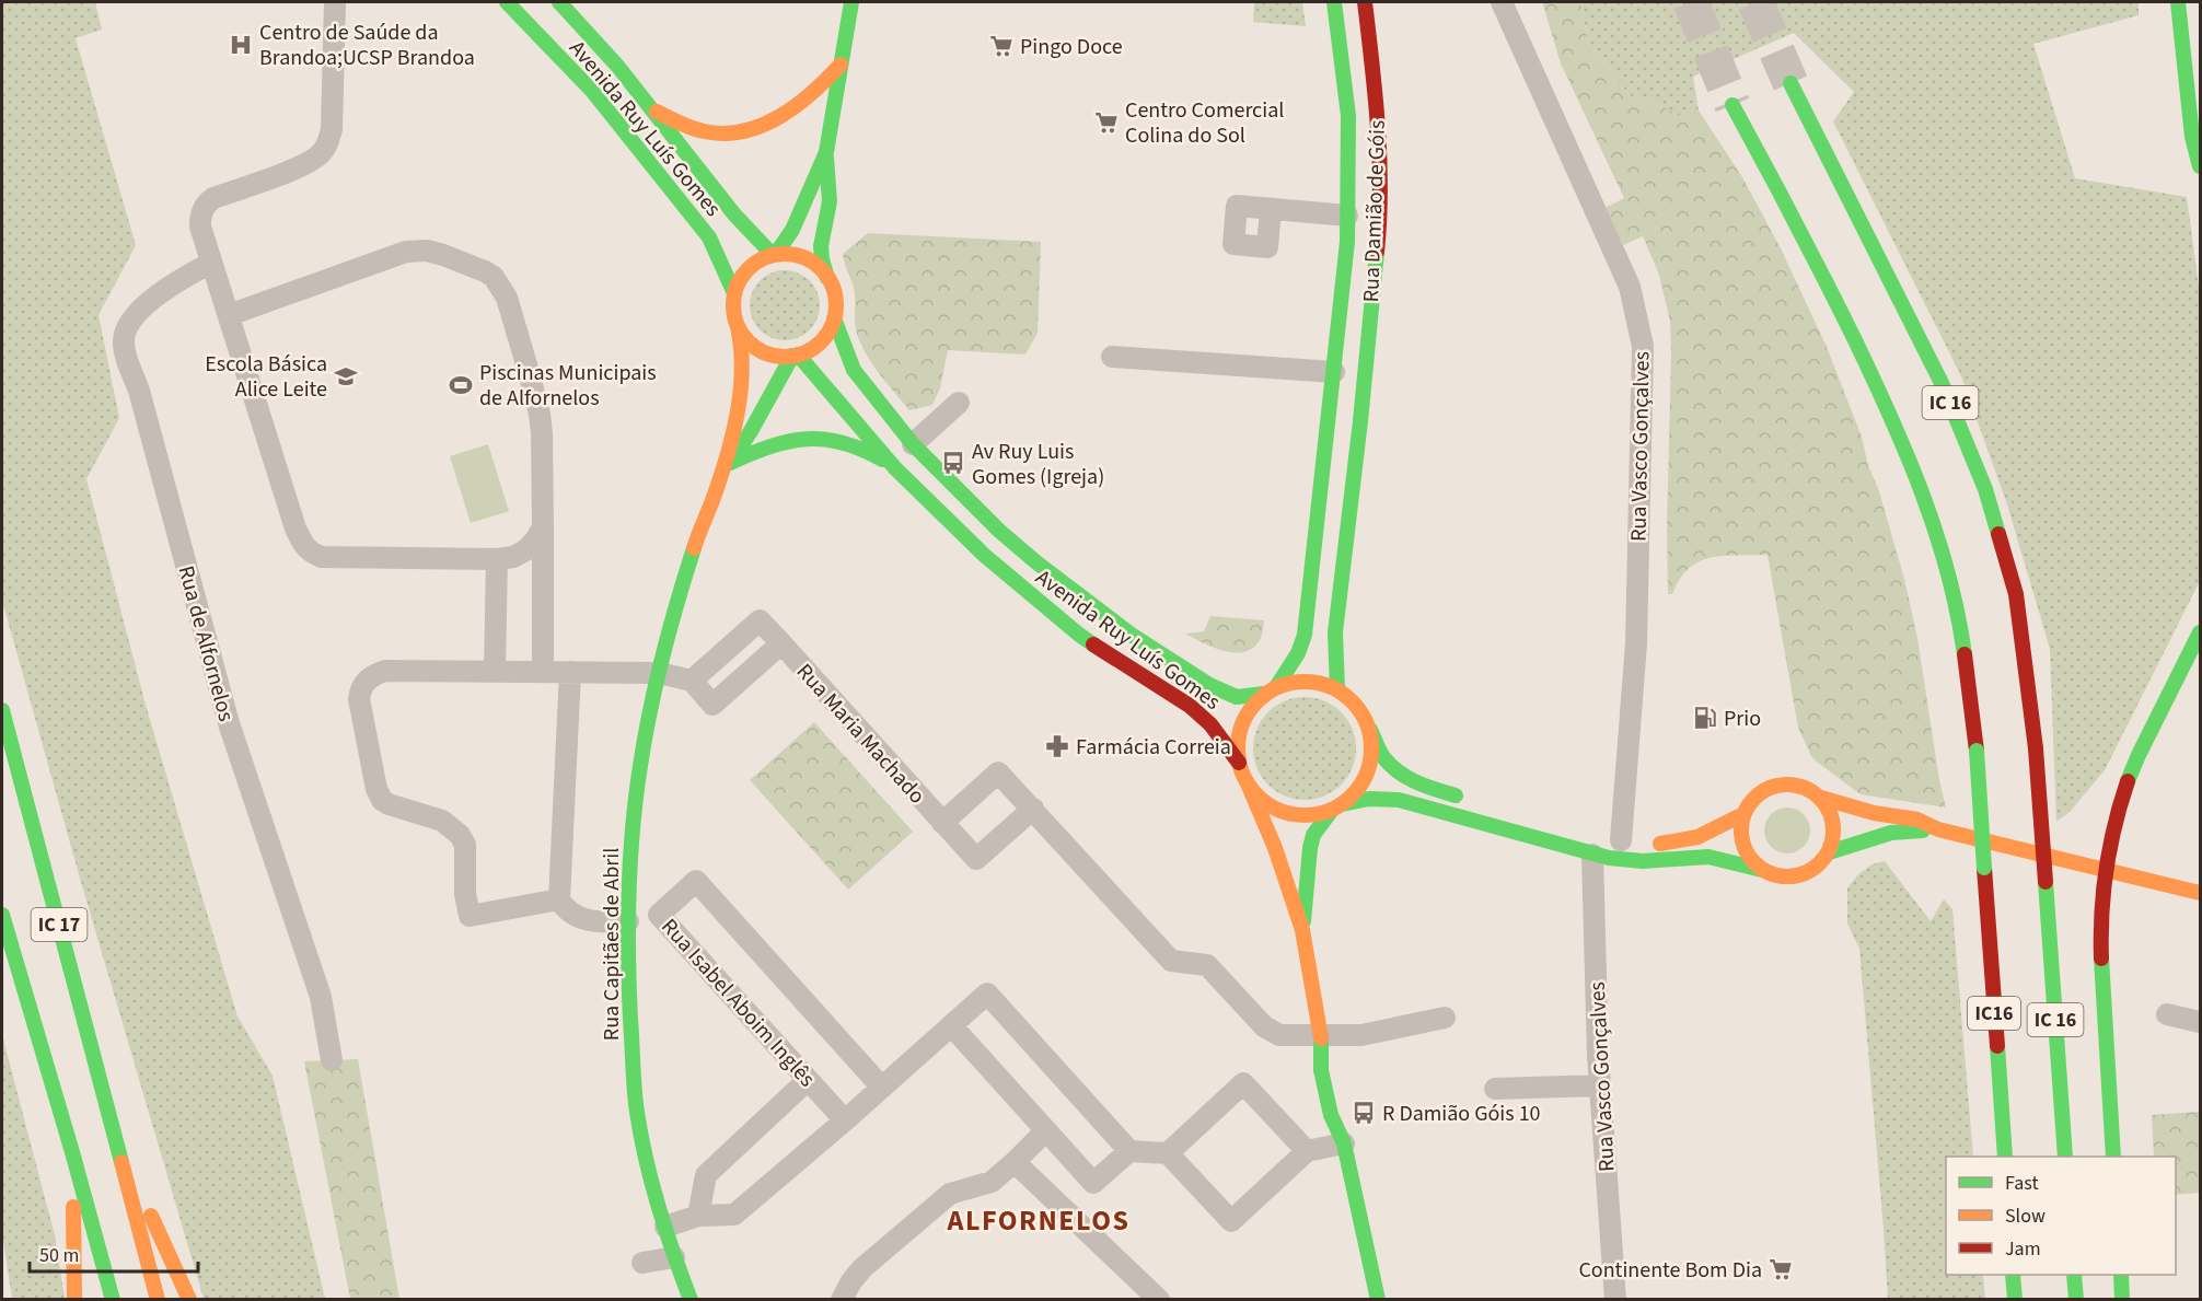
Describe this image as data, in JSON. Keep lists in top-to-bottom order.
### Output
{
  "streets": {
    "main road": [
      "Avenida Ruy Luís Gomes",
      "Rua Damião de Góis",
      "IC 16",
      "IC 17",
      "Rua Capitães de Abril",
      "IC16"
    ],
    "street": [
      "Rua Vasco Gonçalves",
      "Rua de Alfornelos",
      "Rua Maria Machado",
      "Rua Isabel Aboim Inglês"
    ]
  },
  "crossings": [
    ["Avenida Ruy Luís Gomes", "Rua Damião de Góis"],
    ["Avenida Ruy Luís Gomes", "Rua Capitães de Abril"],
    ["IC 16", "IC16"]
  ],
  "districts": ["ALFORNELOS"],
  "places": {
    "hospital": ["Centro de Saúde da Brandoa;UCSP Brandoa"],
    "supermarket": ["Pingo Doce", "Centro Comercial Colina do Sol", "Continente Bom Dia"],
    "school or university": ["Escola Básica Alice Leite"],
    "sports": ["Piscinas Municipais de Alfornelos"],
    "bus stop": ["Av Ruy Luis Gomes (Igreja)", "R Damião Góis 10"],
    "fuel station": ["Prio"],
    "pharmacy": ["Farmácia Correia"]
  },
  "legend": ["Fast", "Slow", "Jam"],
  "scale_bar": "50 m"
}
